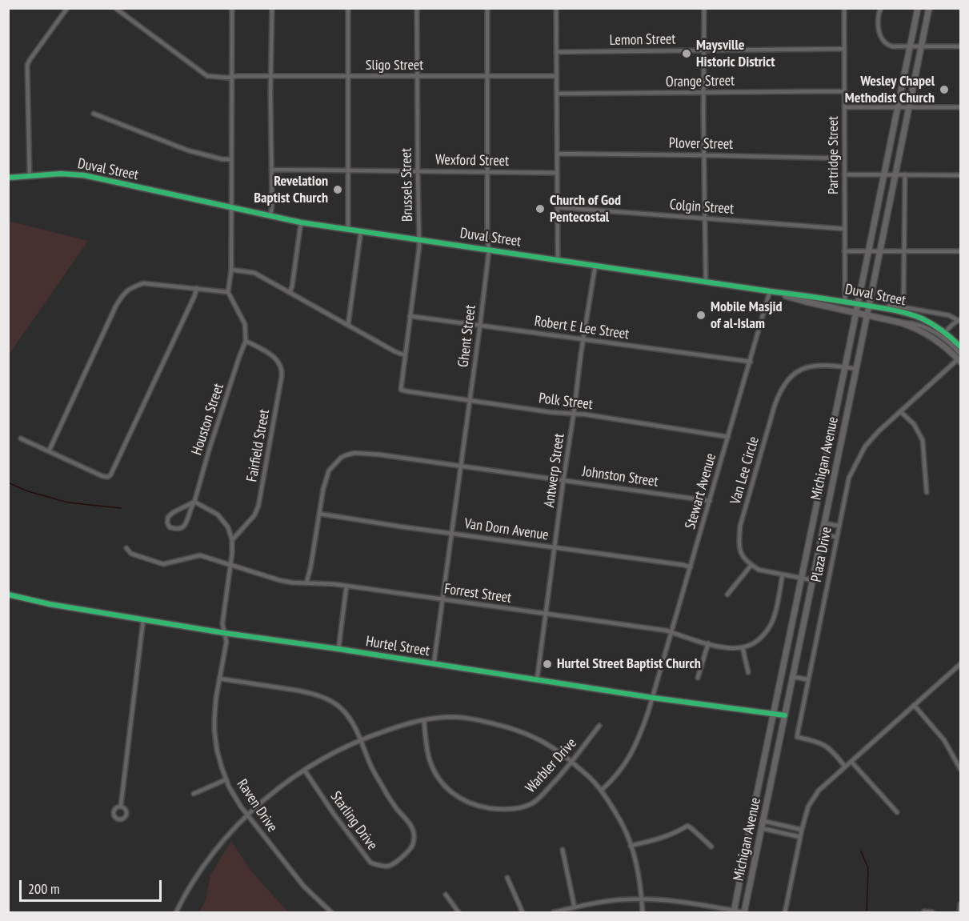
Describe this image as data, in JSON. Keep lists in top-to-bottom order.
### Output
{
  "streets": {
    "street": [
      "Lemon Street",
      "Sligo Street",
      "Orange Street",
      "Plover Street",
      "Partridge Street",
      "Wexford Street",
      "Duval Street",
      "Brussels Street",
      "Colgin Street",
      "Robert E Lee Street",
      "Ghent Street",
      "Polk Street",
      "Houston Street",
      "Fairfield Street",
      "Michigan Avenue",
      "Antwerp Street",
      "Van Lee Circle",
      "Johnston Street",
      "Stewart Avenue",
      "Van Dorn Avenue",
      "Plaza Drive",
      "Forrest Street",
      "Hurtel Street",
      "Warbler Drive",
      "Raven Drive",
      "Starling Drive"
    ]
  },
  "crossings": [
    ["Lemon Street", "Partridge Street"],
    ["Sligo Street", "Brussels Street"],
    ["Sligo Street", "Ghent Street"],
    ["Orange Street", "Partridge Street"],
    ["Plover Street", "Partridge Street"],
    ["Partridge Street", "Duval Street"],
    ["Partridge Street", "Colgin Street"],
    ["Wexford Street", "Brussels Street"],
    ["Wexford Street", "Ghent Street"],
    ["Duval Street", "Brussels Street"],
    ["Duval Street", "Ghent Street"],
    ["Duval Street", "Michigan Avenue"],
    ["Duval Street", "Antwerp Street"],
    ["Duval Street", "Stewart Avenue"],
    ["Duval Street", "Plaza Drive"],
    ["Brussels Street", "Robert E Lee Street"],
    ["Brussels Street", "Polk Street"],
    ["Robert E Lee Street", "Ghent Street"],
    ["Robert E Lee Street", "Antwerp Street"],
    ["Robert E Lee Street", "Stewart Avenue"],
    ["Ghent Street", "Polk Street"],
    ["Ghent Street", "Johnston Street"],
    ["Ghent Street", "Van Dorn Avenue"],
    ["Ghent Street", "Forrest Street"],
    ["Ghent Street", "Hurtel Street"],
    ["Polk Street", "Antwerp Street"],
    ["Polk Street", "Stewart Avenue"],
    ["Houston Street", "Fairfield Street"],
    ["Michigan Avenue", "Van Lee Circle"],
    ["Michigan Avenue", "Hurtel Street"],
    ["Antwerp Street", "Johnston Street"],
    ["Antwerp Street", "Van Dorn Avenue"],
    ["Antwerp Street", "Forrest Street"],
    ["Antwerp Street", "Hurtel Street"],
    ["Johnston Street", "Stewart Avenue"],
    ["Johnston Street", "Van Dorn Avenue"],
    ["Johnston Street", "Forrest Street"],
    ["Stewart Avenue", "Van Dorn Avenue"],
    ["Stewart Avenue", "Forrest Street"],
    ["Stewart Avenue", "Hurtel Street"],
    ["Hurtel Street", "Raven Drive"],
    ["Raven Drive", "Starling Drive"]
  ],
  "places": [
    "Maysville Historic District",
    "Wesley Chapel Methodist Church",
    "Revelation Baptist Church",
    "Church of God Pentecostal",
    "Mobile Masjid of al-Islam",
    "Hurtel Street Baptist Church"
  ],
  "scale_bar": "200 m"
}
